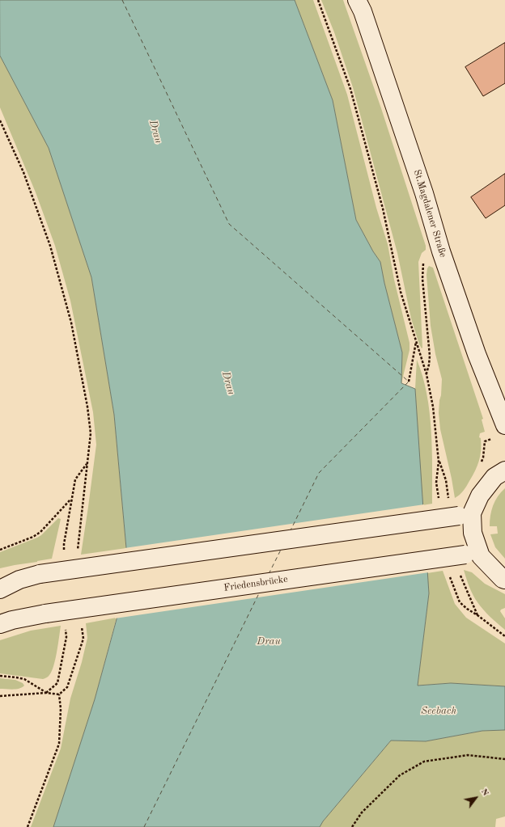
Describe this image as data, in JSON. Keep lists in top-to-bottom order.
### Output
{
  "streets": {
    "street": ["St.Magdalener Straße", "Friedensbrücke"]
  },
  "water": ["Drau", "Seebach"],
  "north": "top right"
}
